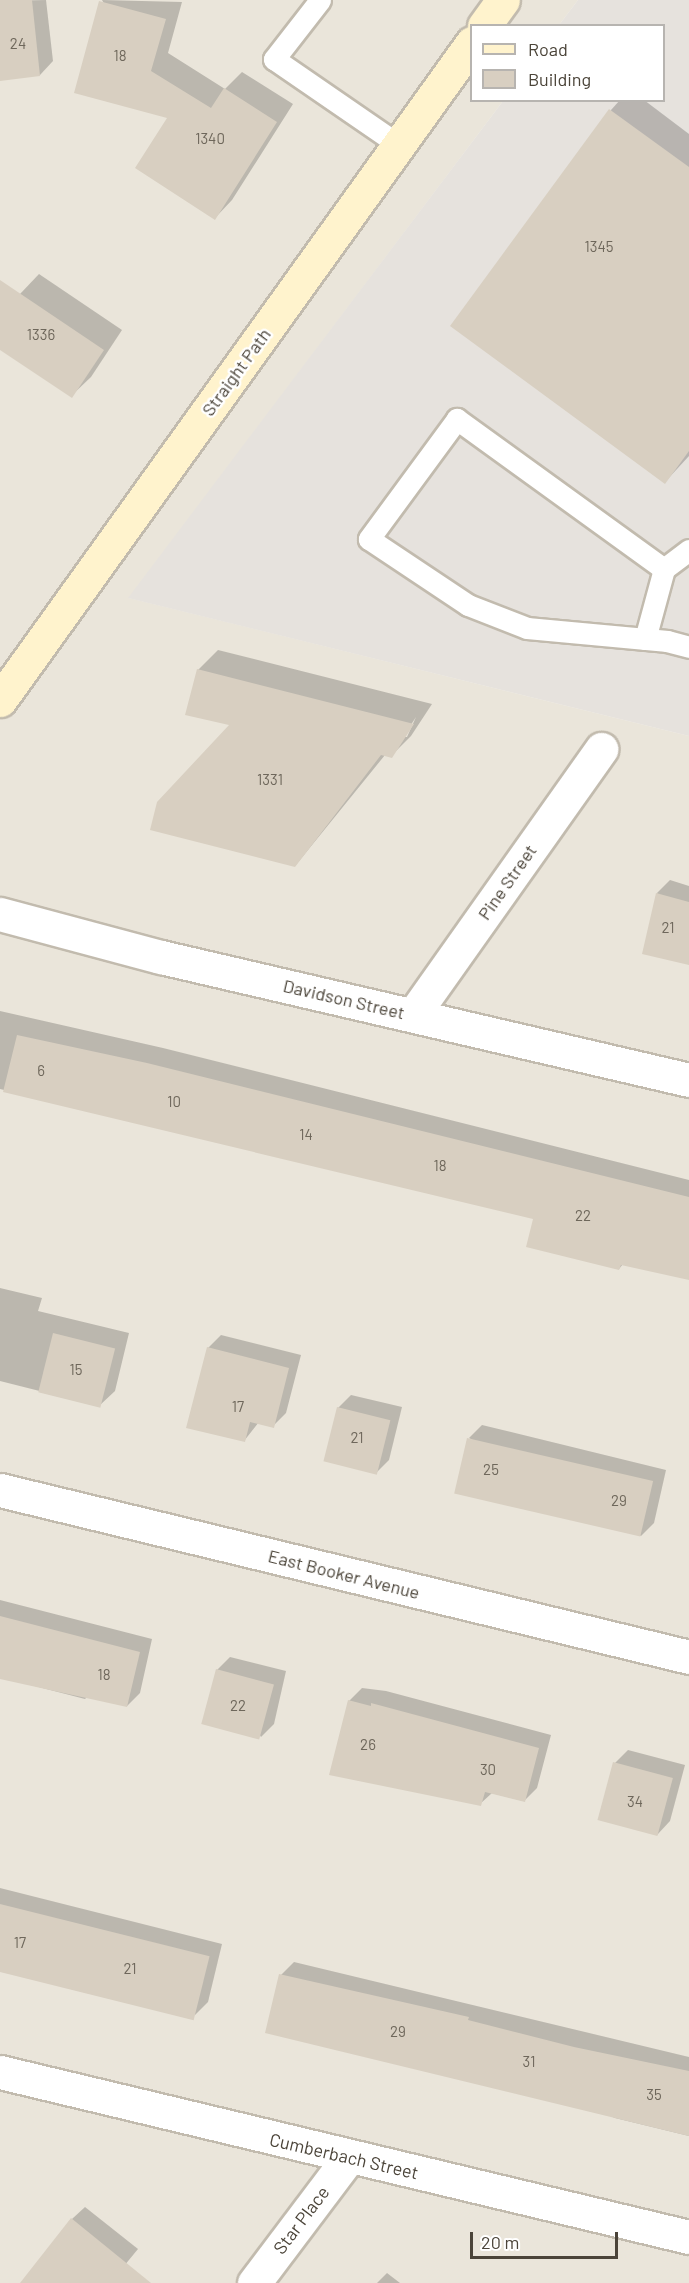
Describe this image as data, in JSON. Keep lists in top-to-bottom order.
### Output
{
  "streets": {
    "main road": ["Straight Path"],
    "street": [
      "Pine Street",
      "Davidson Street",
      "East Booker Avenue",
      "Cumberbach Street",
      "Star Place"
    ]
  },
  "crossings": [
    ["Pine Street", "Davidson Street"],
    ["Cumberbach Street", "Star Place"]
  ],
  "house_numbers": [
    "24",
    "18",
    "1340",
    "1345",
    "1336",
    "1331",
    "21",
    "6",
    "10",
    "14",
    "18",
    "22",
    "15",
    "17",
    "21",
    "25",
    "29",
    "18",
    "22",
    "26",
    "30",
    "34",
    "17",
    "21",
    "29",
    "31",
    "35"
  ],
  "legend": ["Road", "Building"],
  "scale_bar": "20 m"
}
